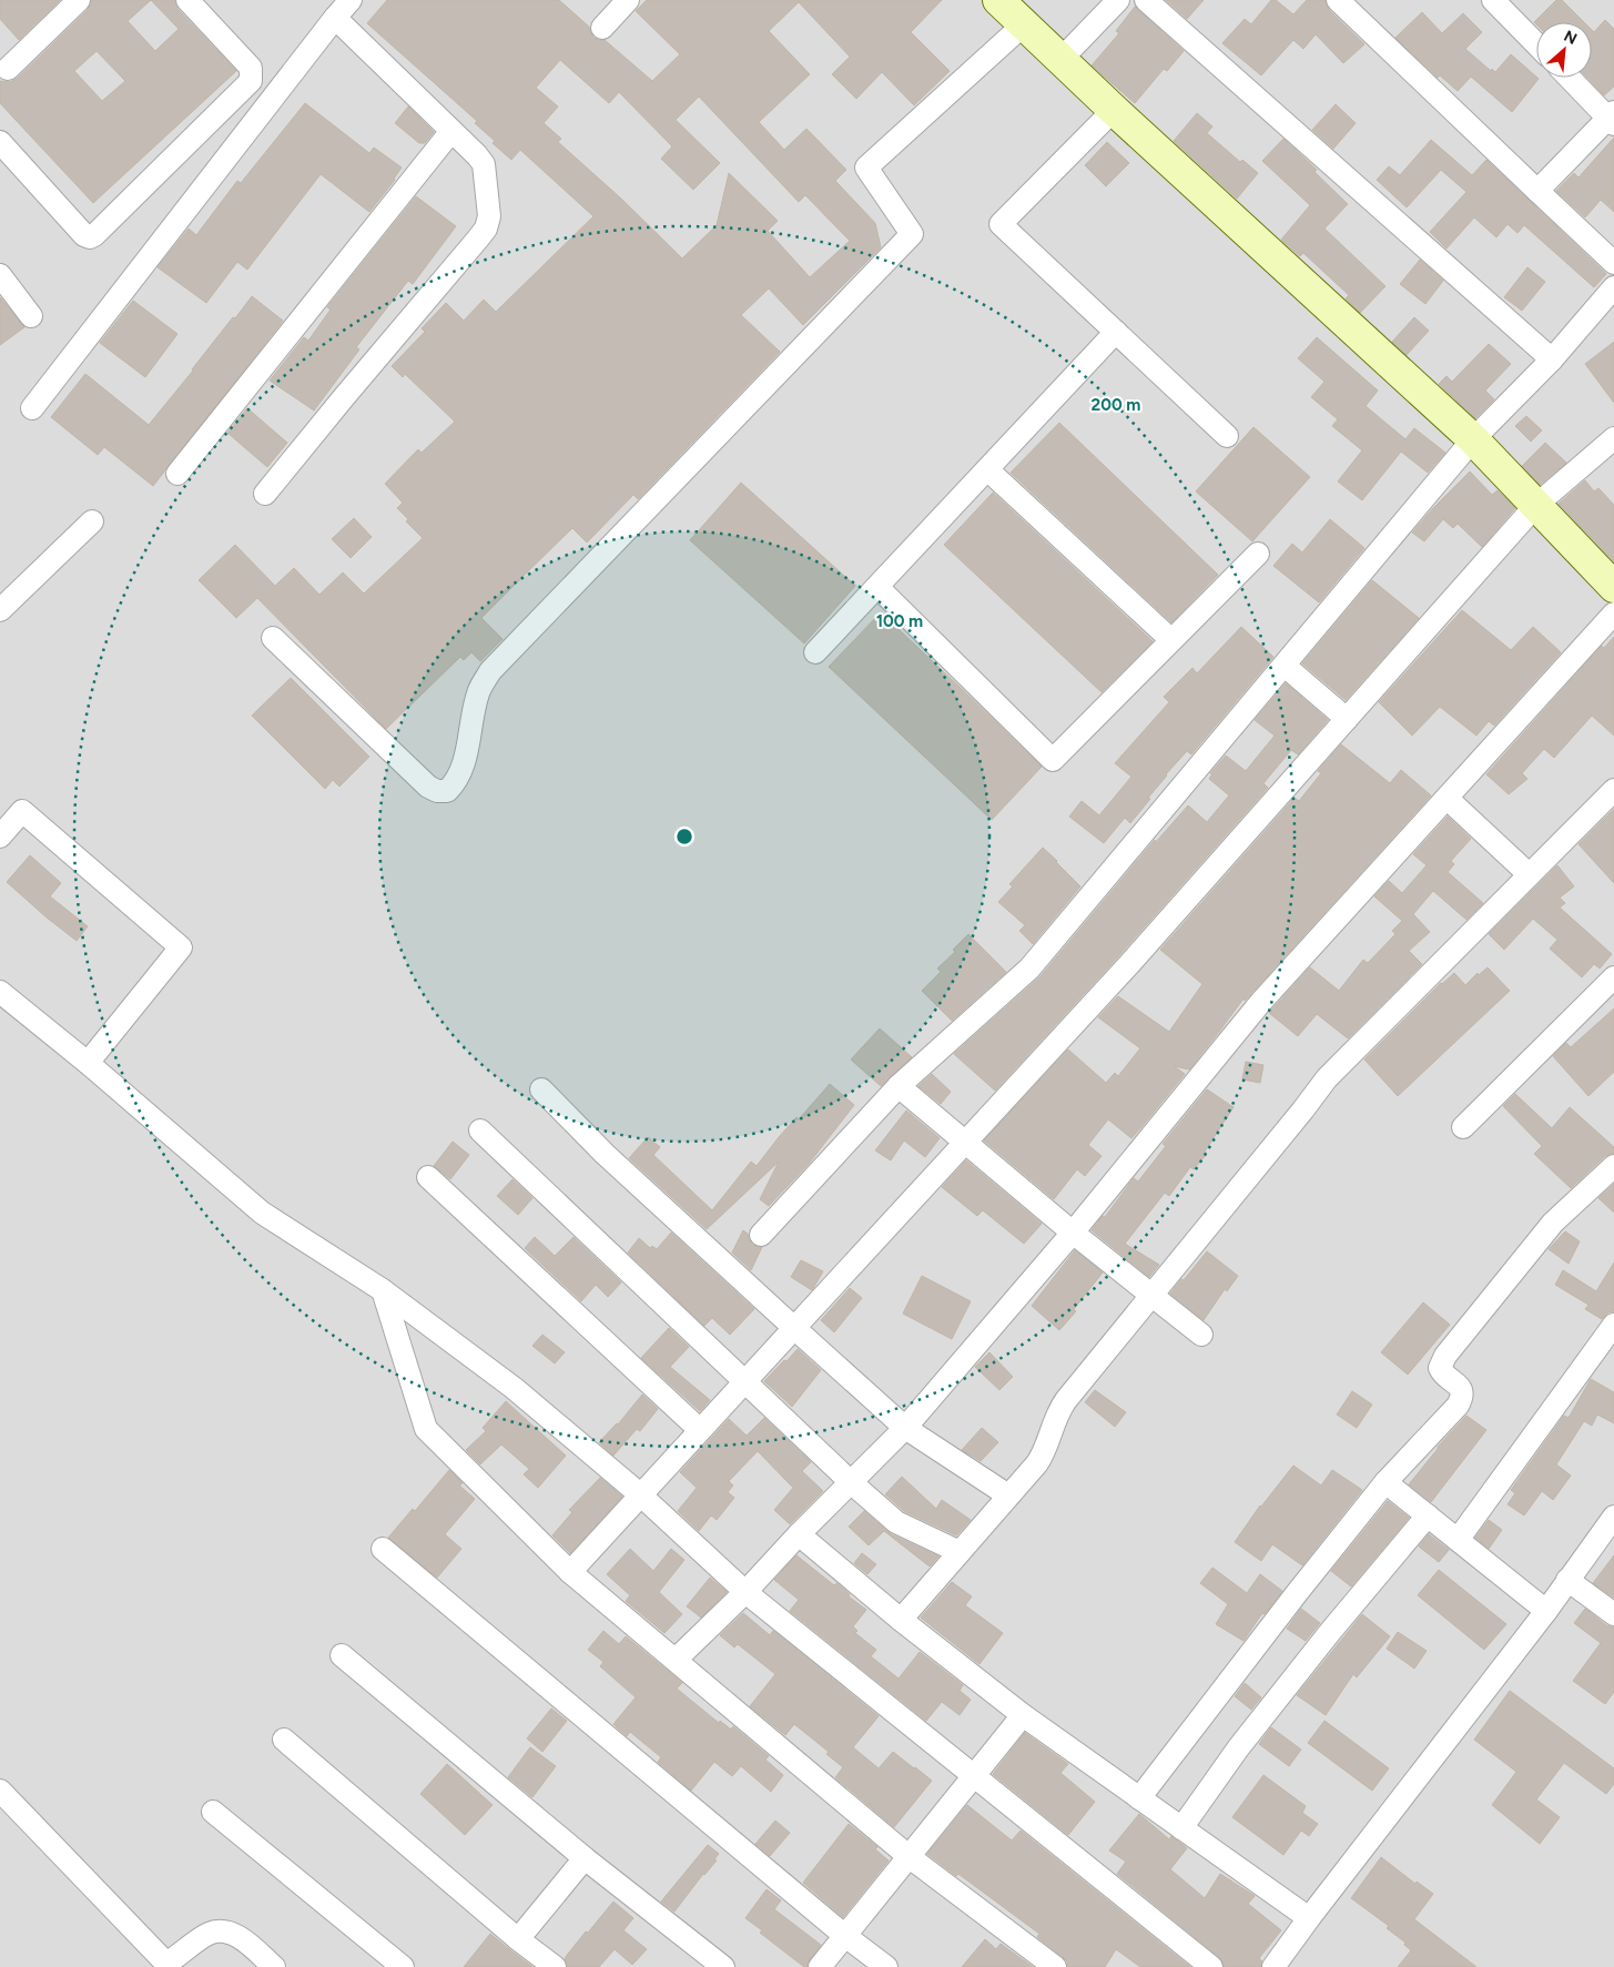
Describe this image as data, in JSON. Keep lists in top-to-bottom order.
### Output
{
  "north": "top right",
  "rings": ["200 m", "100 m"]
}
